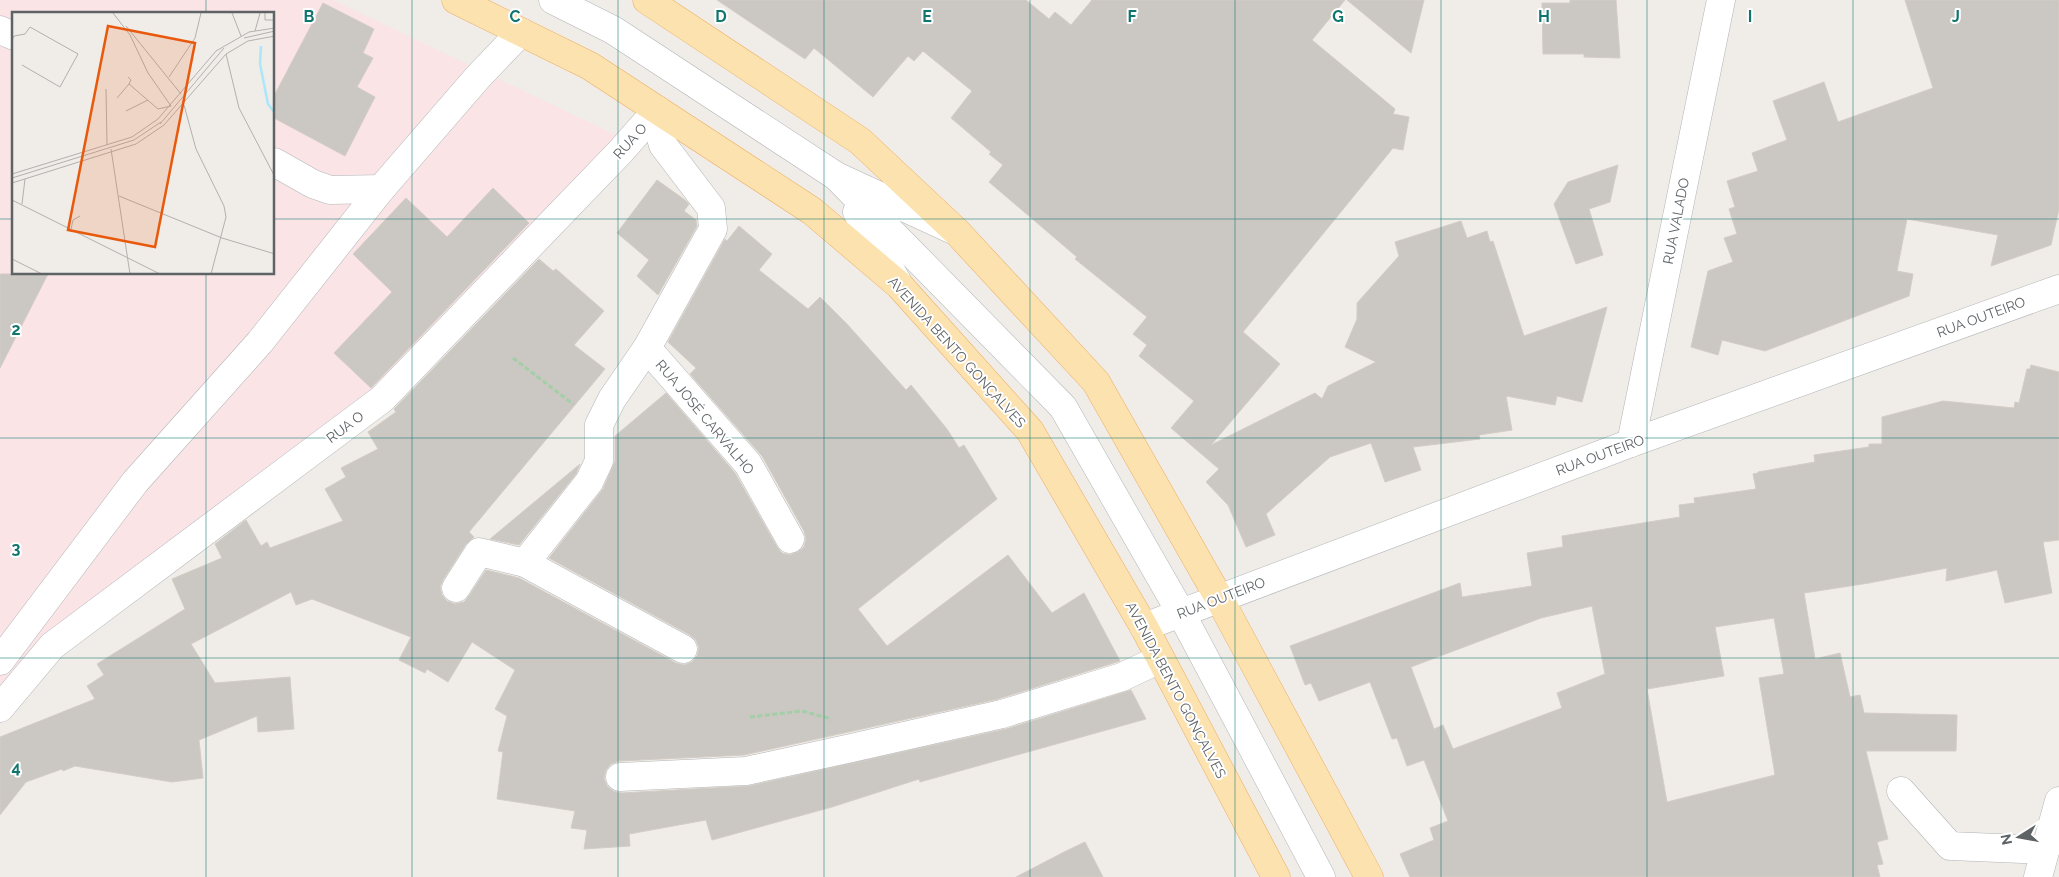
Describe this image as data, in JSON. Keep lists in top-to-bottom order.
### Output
{
  "streets": {
    "main road": ["AVENIDA BENTO GONÇALVES"],
    "street": [
      "RUA O",
      "RUA VALADO",
      "RUA OUTEIRO",
      "RUA JOSÉ CARVALHO"
    ]
  },
  "crossings": [
    ["RUA O", "AVENIDA BENTO GONÇALVES"],
    ["RUA VALADO", "RUA OUTEIRO"],
    ["RUA OUTEIRO", "AVENIDA BENTO GONÇALVES"]
  ],
  "north": "left",
  "grid": {
    "columns": [
      "B",
      "C",
      "D",
      "E",
      "F",
      "G",
      "H",
      "I",
      "J"
    ],
    "rows": ["2", "3", "4"]
  }
}
